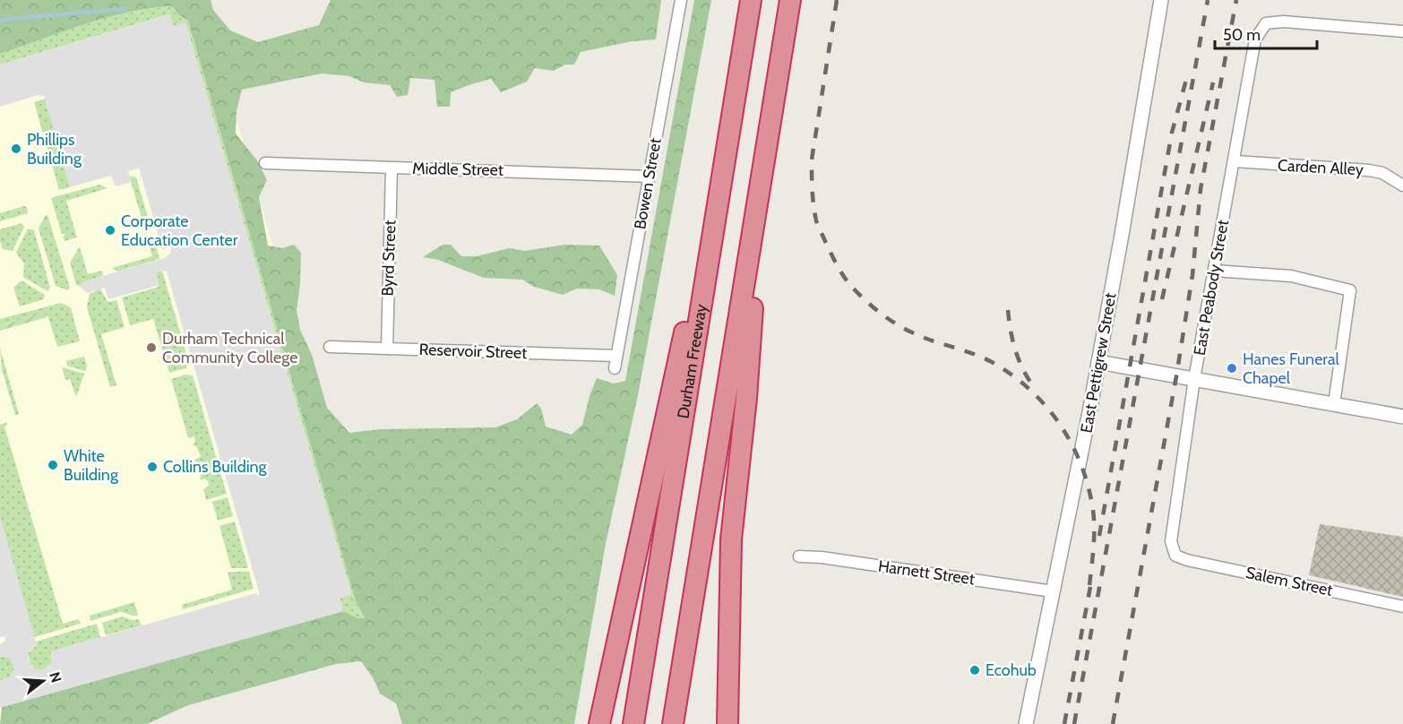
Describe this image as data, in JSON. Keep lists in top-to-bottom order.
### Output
{
  "streets": {
    "highway": ["Durham Freeway"],
    "street": [
      "Carden Alley",
      "Middle Street",
      "Bowen Street",
      "Byrd Street",
      "East Peabody Street",
      "Reservoir Street",
      "East Pettigrew Street",
      "Harnett Street",
      "Salem Street"
    ]
  },
  "crossings": [
    ["Carden Alley", "East Peabody Street"],
    ["Middle Street", "Bowen Street"],
    ["Middle Street", "Byrd Street"],
    ["Bowen Street", "Reservoir Street"],
    ["Byrd Street", "Reservoir Street"],
    ["East Peabody Street", "Salem Street"],
    ["East Pettigrew Street", "Harnett Street"]
  ],
  "places": [
    "Phillips Building",
    "Corporate Education Center",
    "Durham Technical Community College",
    "Hanes Funeral Chapel",
    "White Building",
    "Collins Building",
    "Ecohub"
  ],
  "scale_bar": "50 m",
  "north": "right"
}
